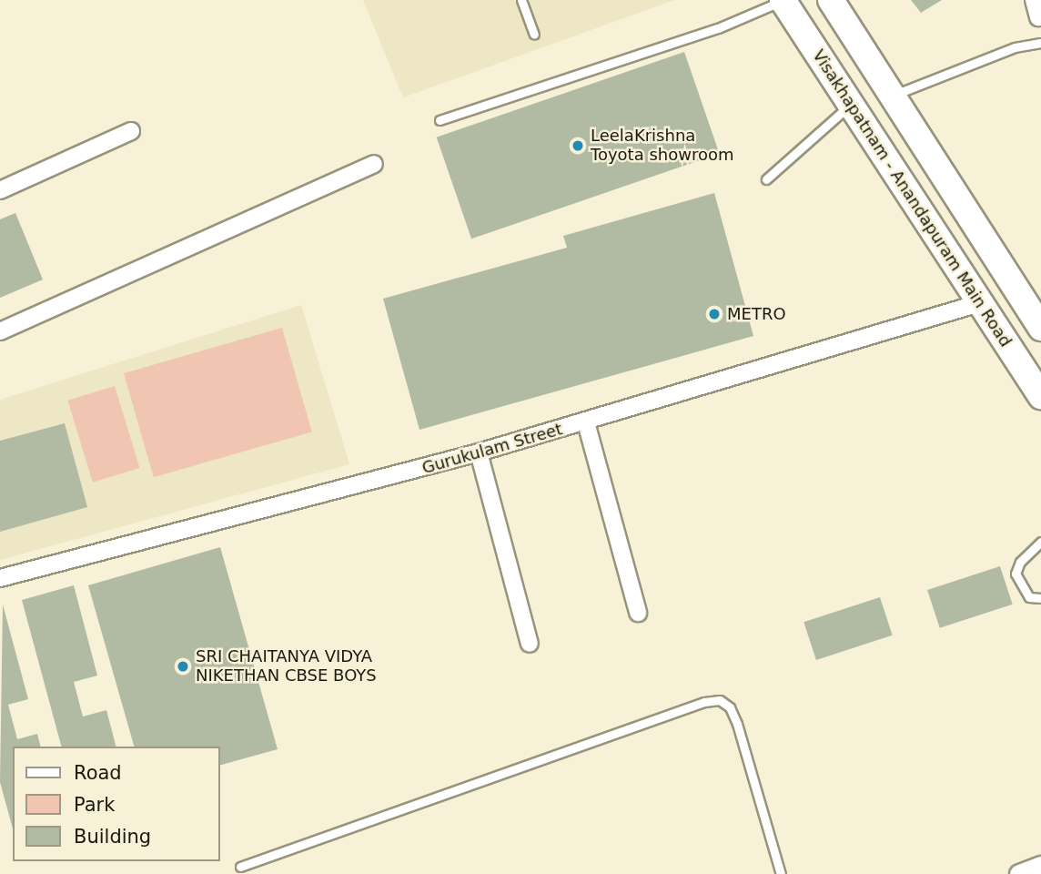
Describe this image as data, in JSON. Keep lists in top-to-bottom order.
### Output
{
  "streets": {
    "main road": ["Visakhapatnam - Anandapuram Main Road"],
    "street": ["Gurukulam Street"]
  },
  "crossings": [
    ["Visakhapatnam - Anandapuram Main Road", "Gurukulam Street"]
  ],
  "places": ["LeelaKrishna Toyota showroom", "METRO", "SRI CHAITANYA VIDYA NIKETHAN CBSE BOYS"],
  "legend": ["Road", "Park", "Building"]
}
